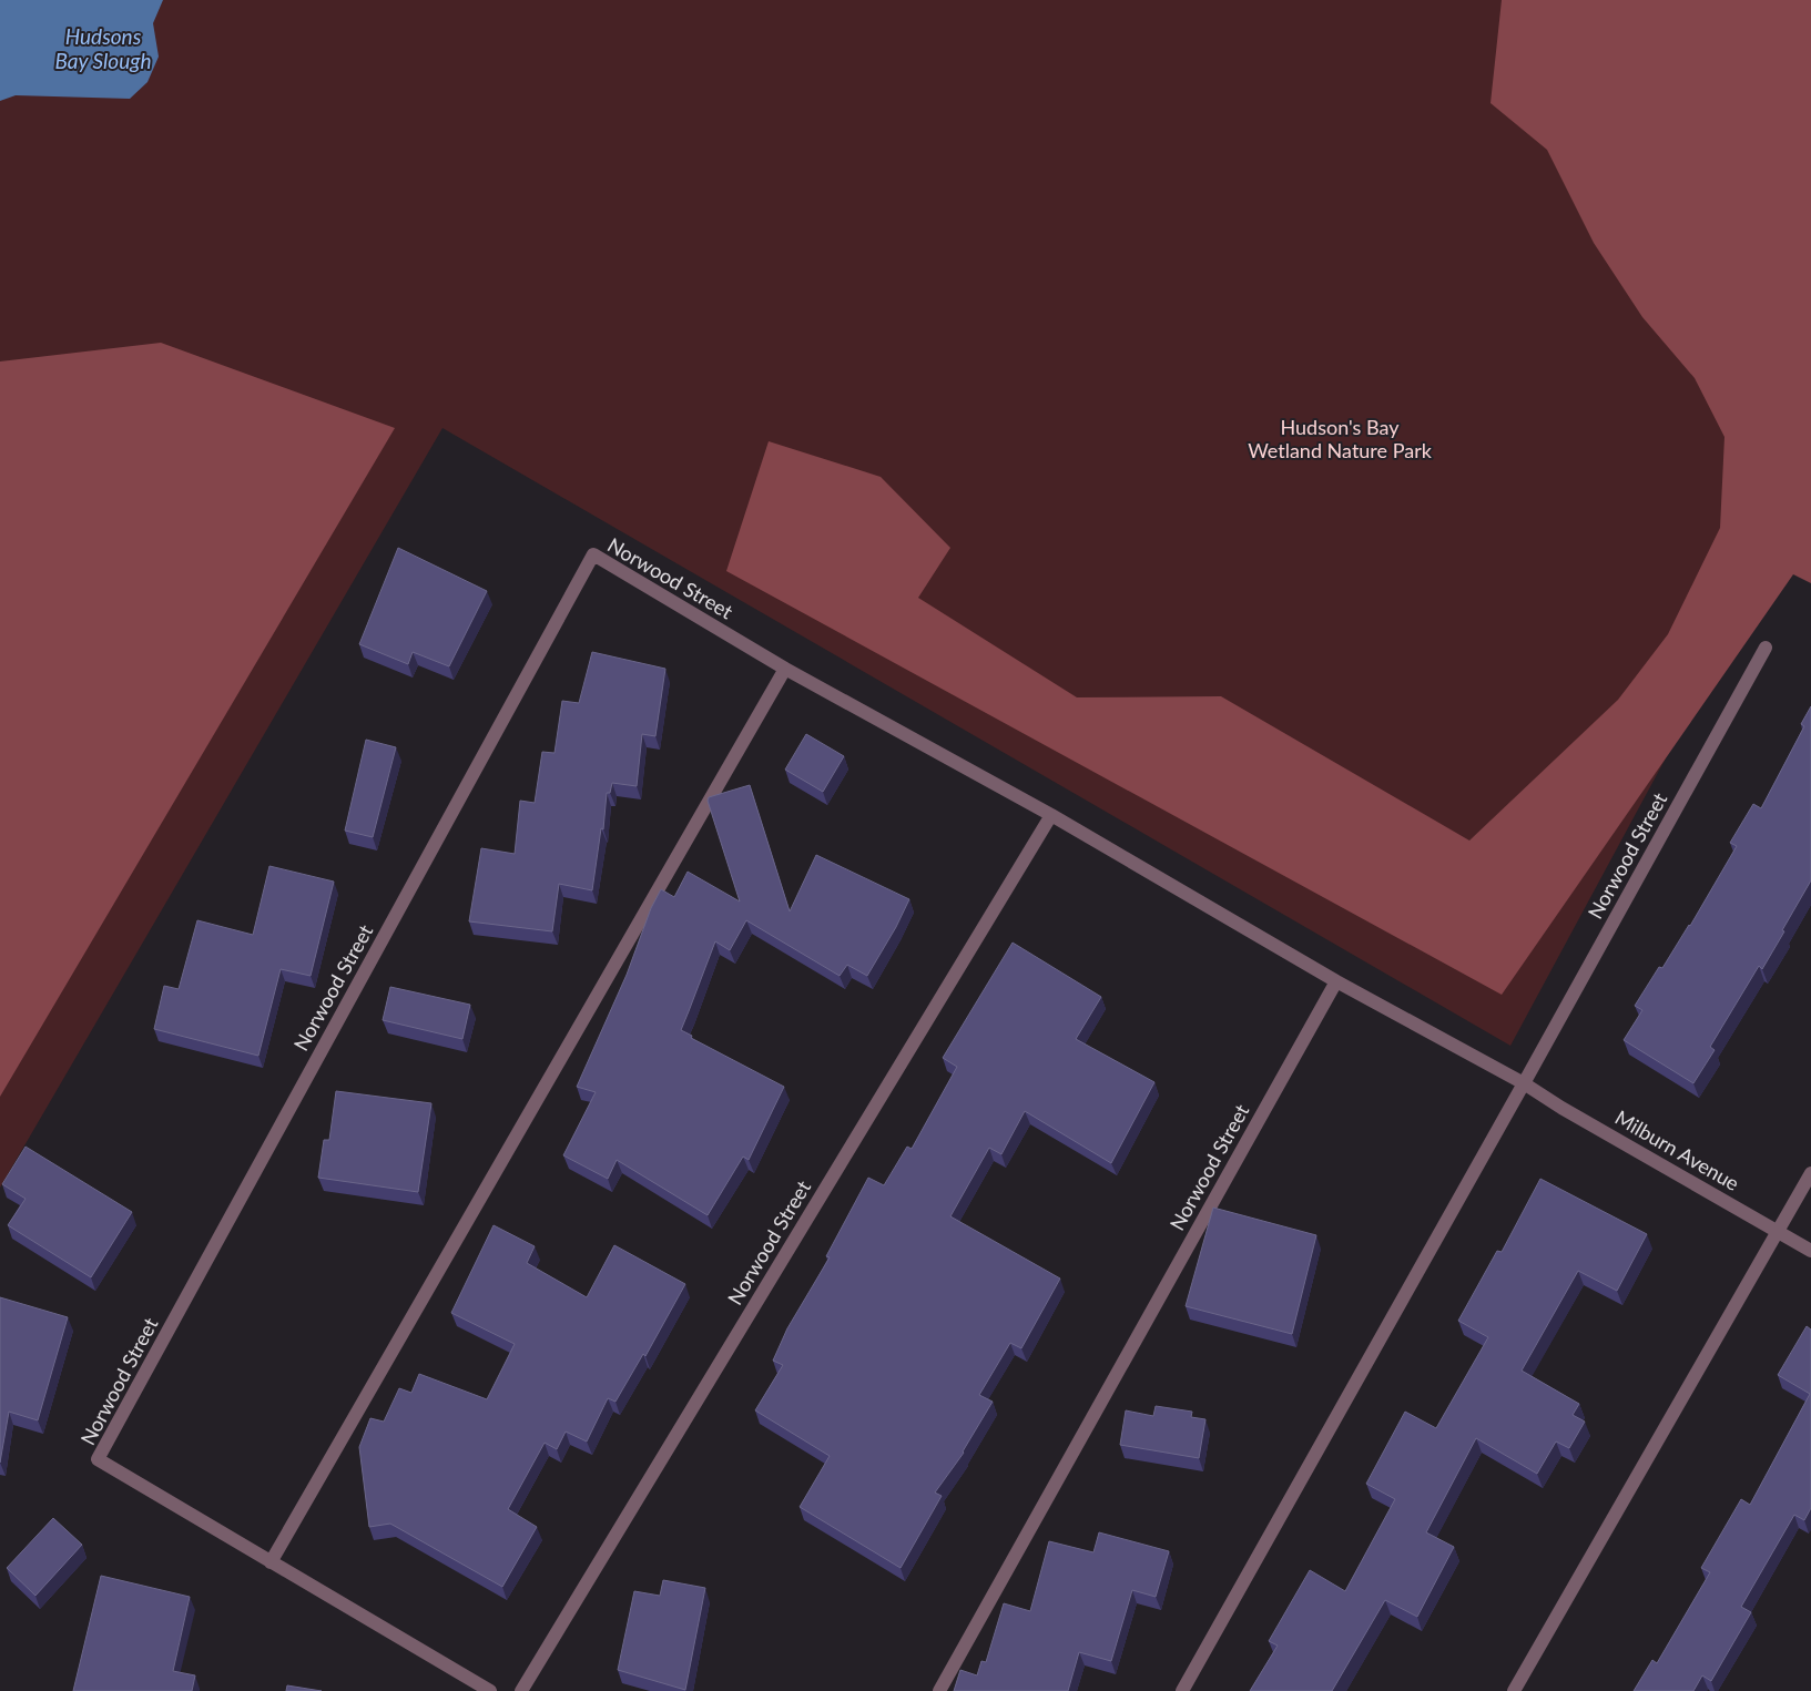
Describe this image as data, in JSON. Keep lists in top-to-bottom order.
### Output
{
  "streets": {
    "street": ["Norwood Street", "Milburn Avenue"]
  },
  "crossings": [
    ["Norwood Street", "Milburn Avenue"]
  ],
  "water": ["Hudsons Bay Slough"],
  "parks": ["Hudson's Bay Wetland Nature Park"]
}
